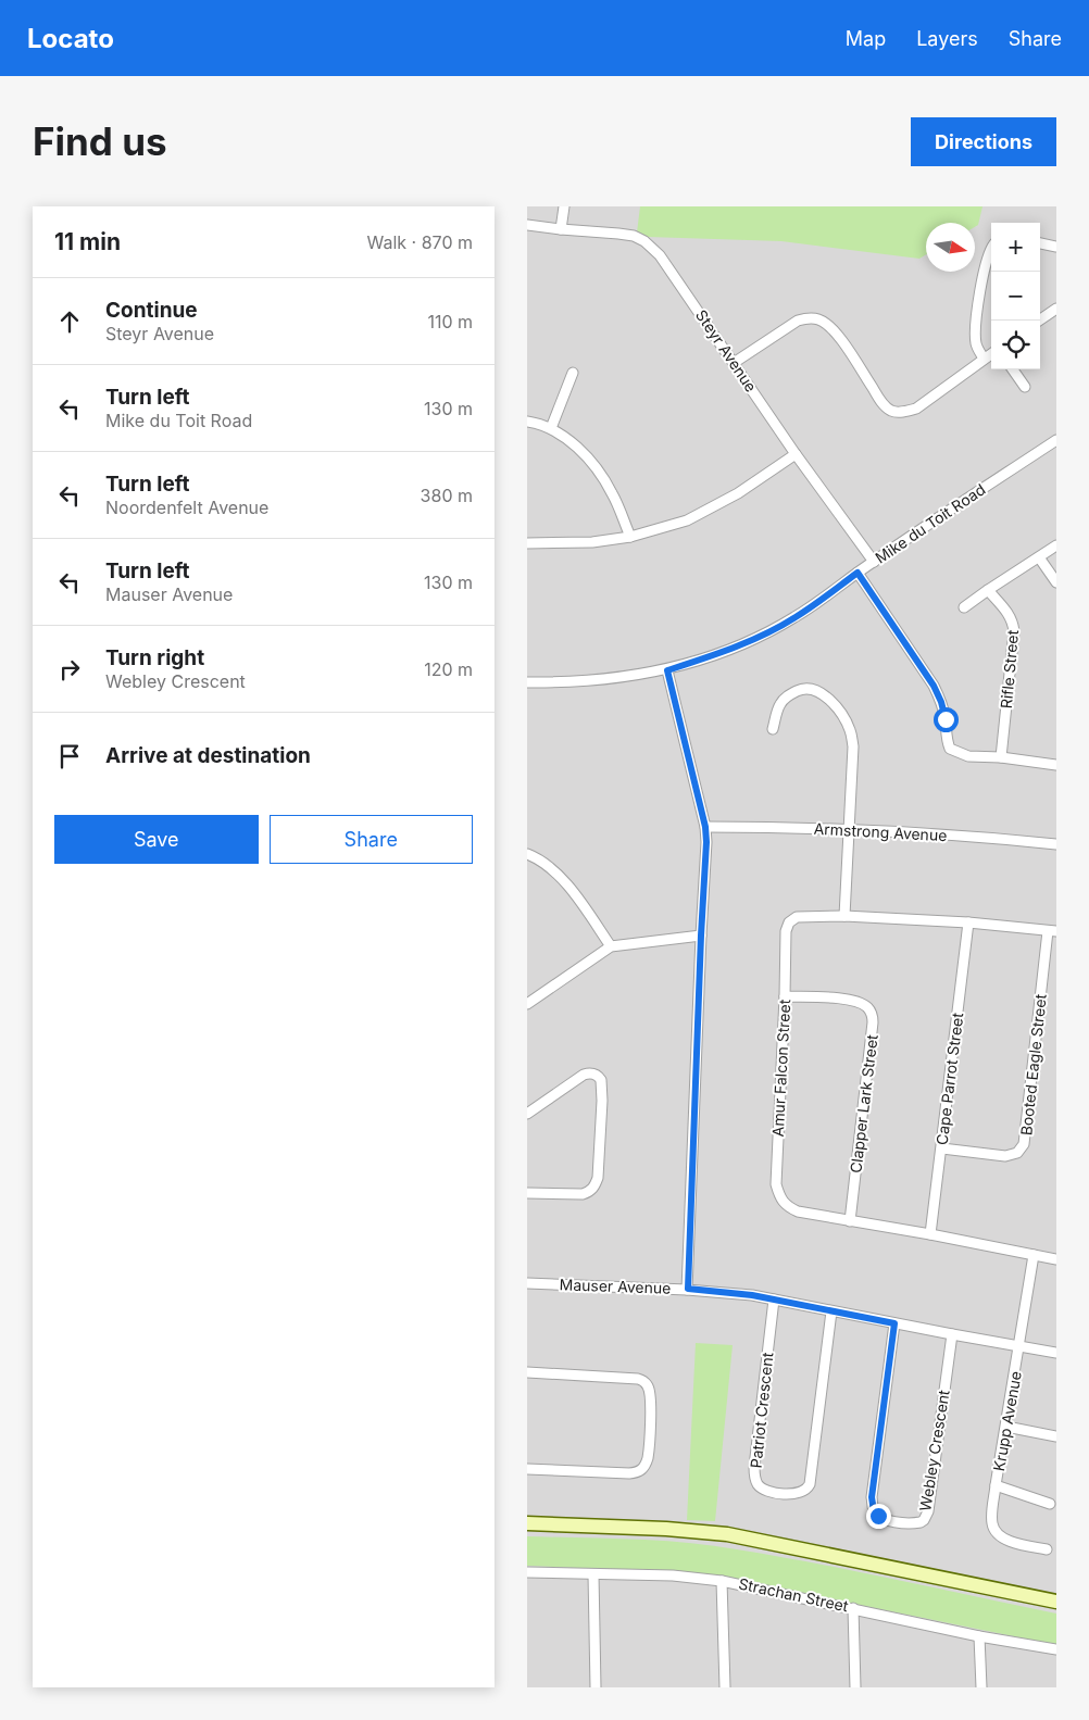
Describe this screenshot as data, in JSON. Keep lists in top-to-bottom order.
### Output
{
  "streets": {
    "street": [
      "Steyr Avenue",
      "Mike du Toit Road",
      "Rifle Street",
      "Armstrong Avenue",
      "Booted Eagle Street",
      "Amur Falcon Street",
      "Cape Parrot Street",
      "Clapper Lark Street",
      "Mauser Avenue",
      "Patriot Crescent",
      "Krupp Avenue",
      "Webley Crescent",
      "Strachan Street"
    ]
  },
  "crossings": [
    ["Steyr Avenue", "Mike du Toit Road"],
    ["Booted Eagle Street", "Amur Falcon Street"],
    ["Booted Eagle Street", "Cape Parrot Street"],
    ["Amur Falcon Street", "Cape Parrot Street"],
    ["Amur Falcon Street", "Clapper Lark Street"],
    ["Amur Falcon Street", "Krupp Avenue"],
    ["Mauser Avenue", "Patriot Crescent"],
    ["Mauser Avenue", "Krupp Avenue"],
    ["Mauser Avenue", "Webley Crescent"]
  ],
  "north": "right",
  "page": {
    "header": "Locato",
    "nav": ["Map", "Layers", "Share"],
    "buttons": [
      "Directions",
      ["Save", "Share"]
    ],
    "title": "Find us",
    "heading": ["11 min", "Walk · 870 m"],
    "map_buttons": ["+", "−"],
    "list": [
      ["Continue", "Steyr Avenue", "110 m"],
      ["Turn left", "Mike du Toit Road", "130 m"],
      ["Turn left", "Noordenfelt Avenue", "380 m"],
      ["Turn left", "Mauser Avenue", "130 m"],
      ["Turn right", "Webley Crescent", "120 m"],
      "Arrive at destination"
    ]
  }
}
